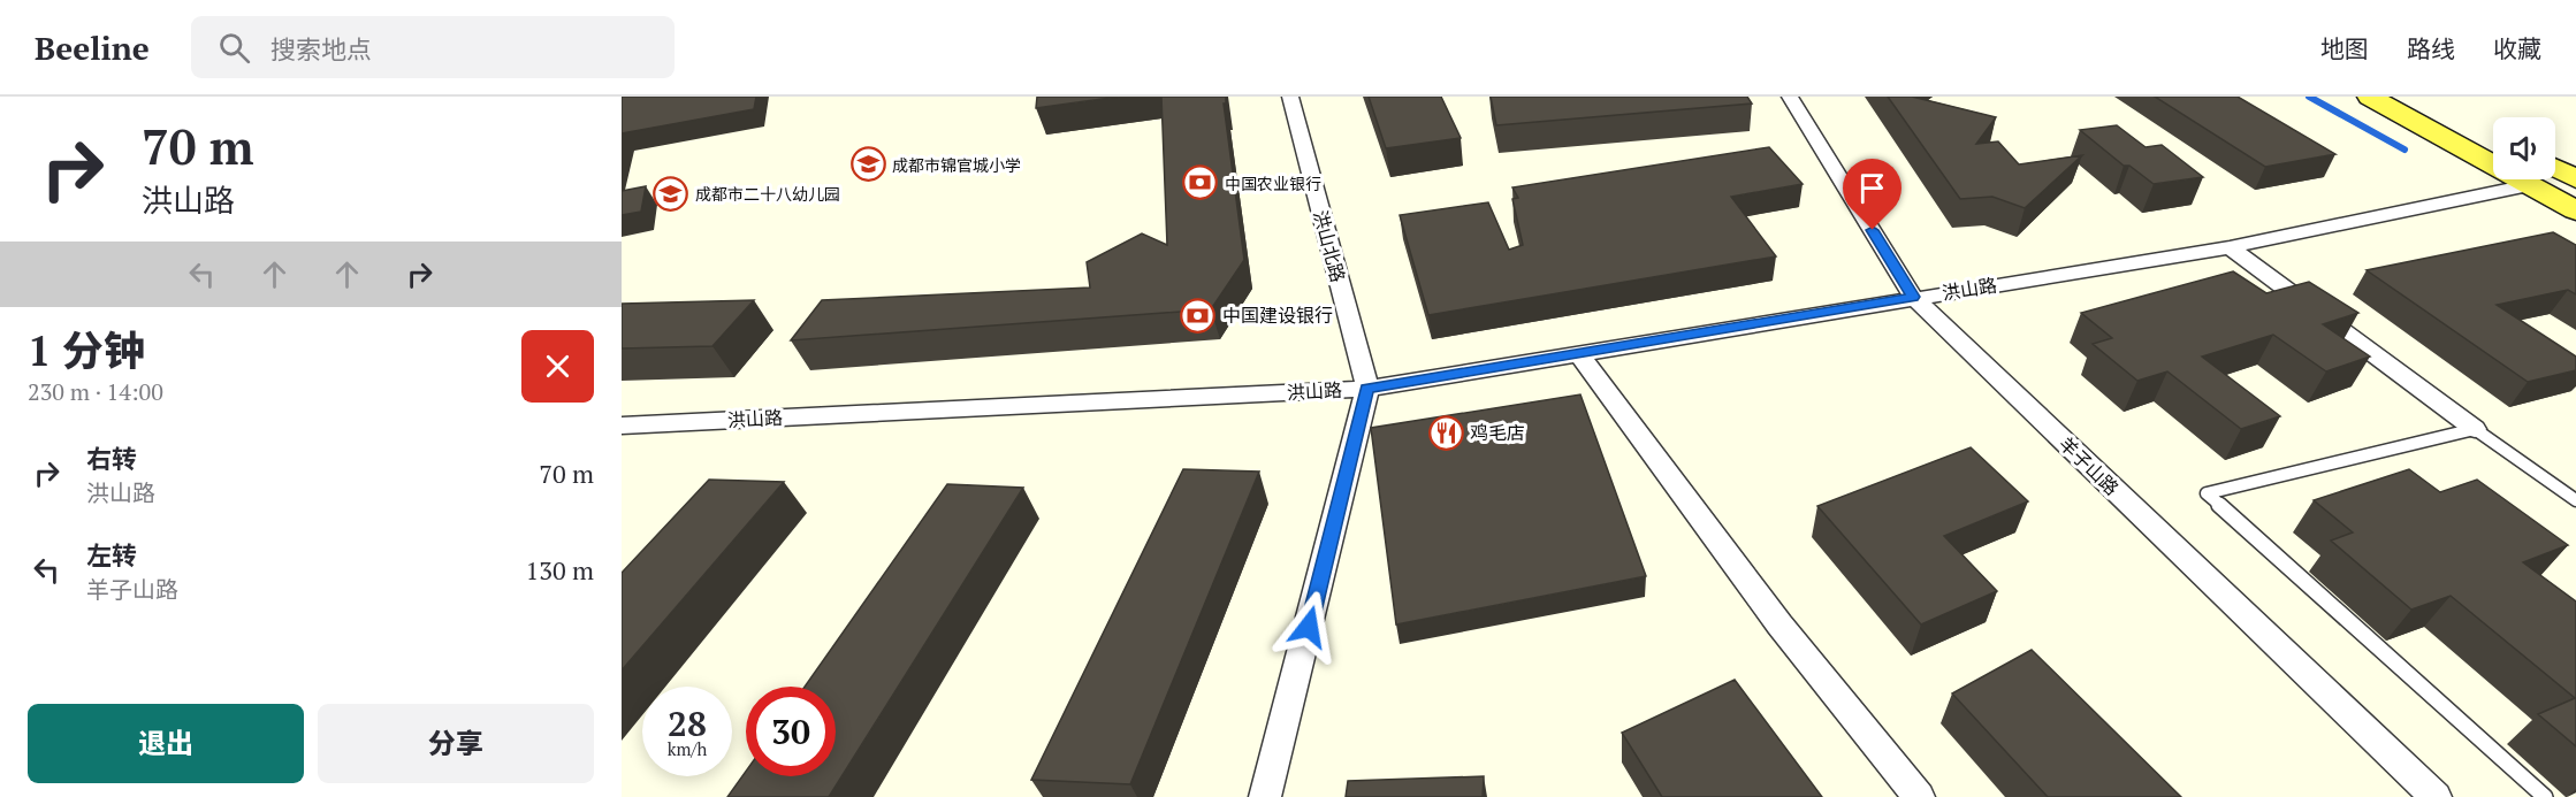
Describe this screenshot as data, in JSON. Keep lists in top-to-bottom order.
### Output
{
  "streets": {
    "street": ["洪山北路", "洪山路", "羊子山路"]
  },
  "crossings": [
    ["洪山北路", "洪山路"],
    ["洪山路", "羊子山路"]
  ],
  "places": {
    "school or university": ["成都市锦官城小学", "成都市二十八幼儿园"],
    "bank": ["中国农业银行", "中国建设银行"],
    "restaurant": ["鸡毛店"]
  },
  "page": {
    "header": "Beeline",
    "search": "搜索地点",
    "nav": ["地图", "路线", "收藏"],
    "turn": ["70 m", "洪山路"],
    "heading": ["1 分钟", "230 m · 14:00"],
    "list": [
      {
        "name": "右转",
        "note": "洪山路",
        "value": "70 m"
      },
      {
        "name": "左转",
        "note": "羊子山路",
        "value": "130 m"
      }
    ],
    "speed": "28 km/h",
    "limit": "30",
    "buttons": ["退出", "分享"]
  }
}
